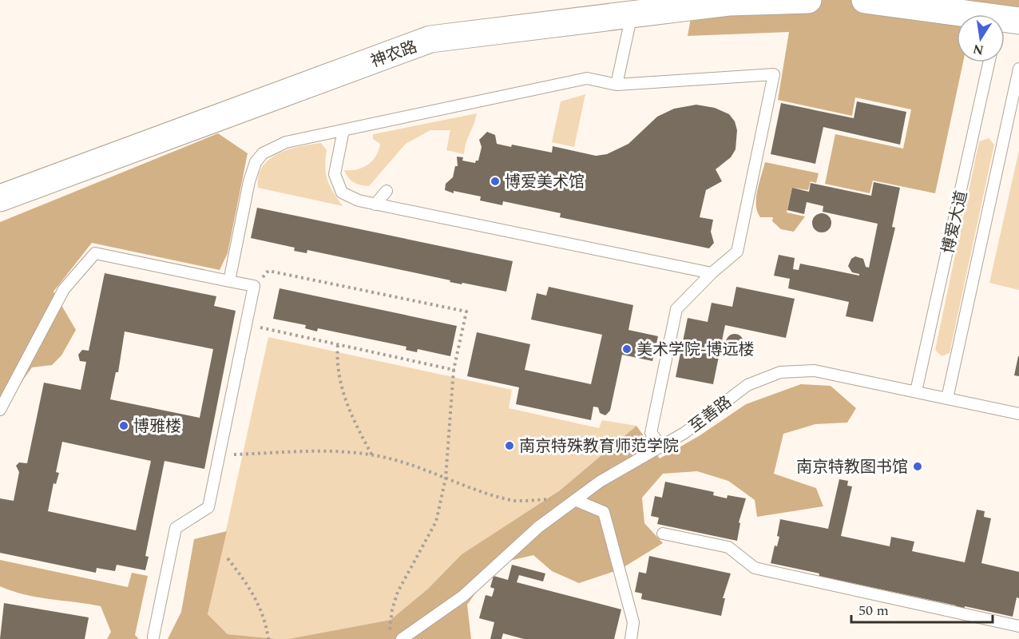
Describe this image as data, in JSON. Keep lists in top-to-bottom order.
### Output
{
  "streets": {
    "street": ["神农路"],
    "lane": ["博爱大道", "至善路"]
  },
  "crossings": [
    ["博爱大道", "至善路"]
  ],
  "places": [
    "博爱美术馆",
    "美术学院-博远楼",
    "博雅楼",
    "南京特殊教育师范学院",
    "南京特教图书馆"
  ],
  "scale_bar": "50 m",
  "north": "bottom"
}
